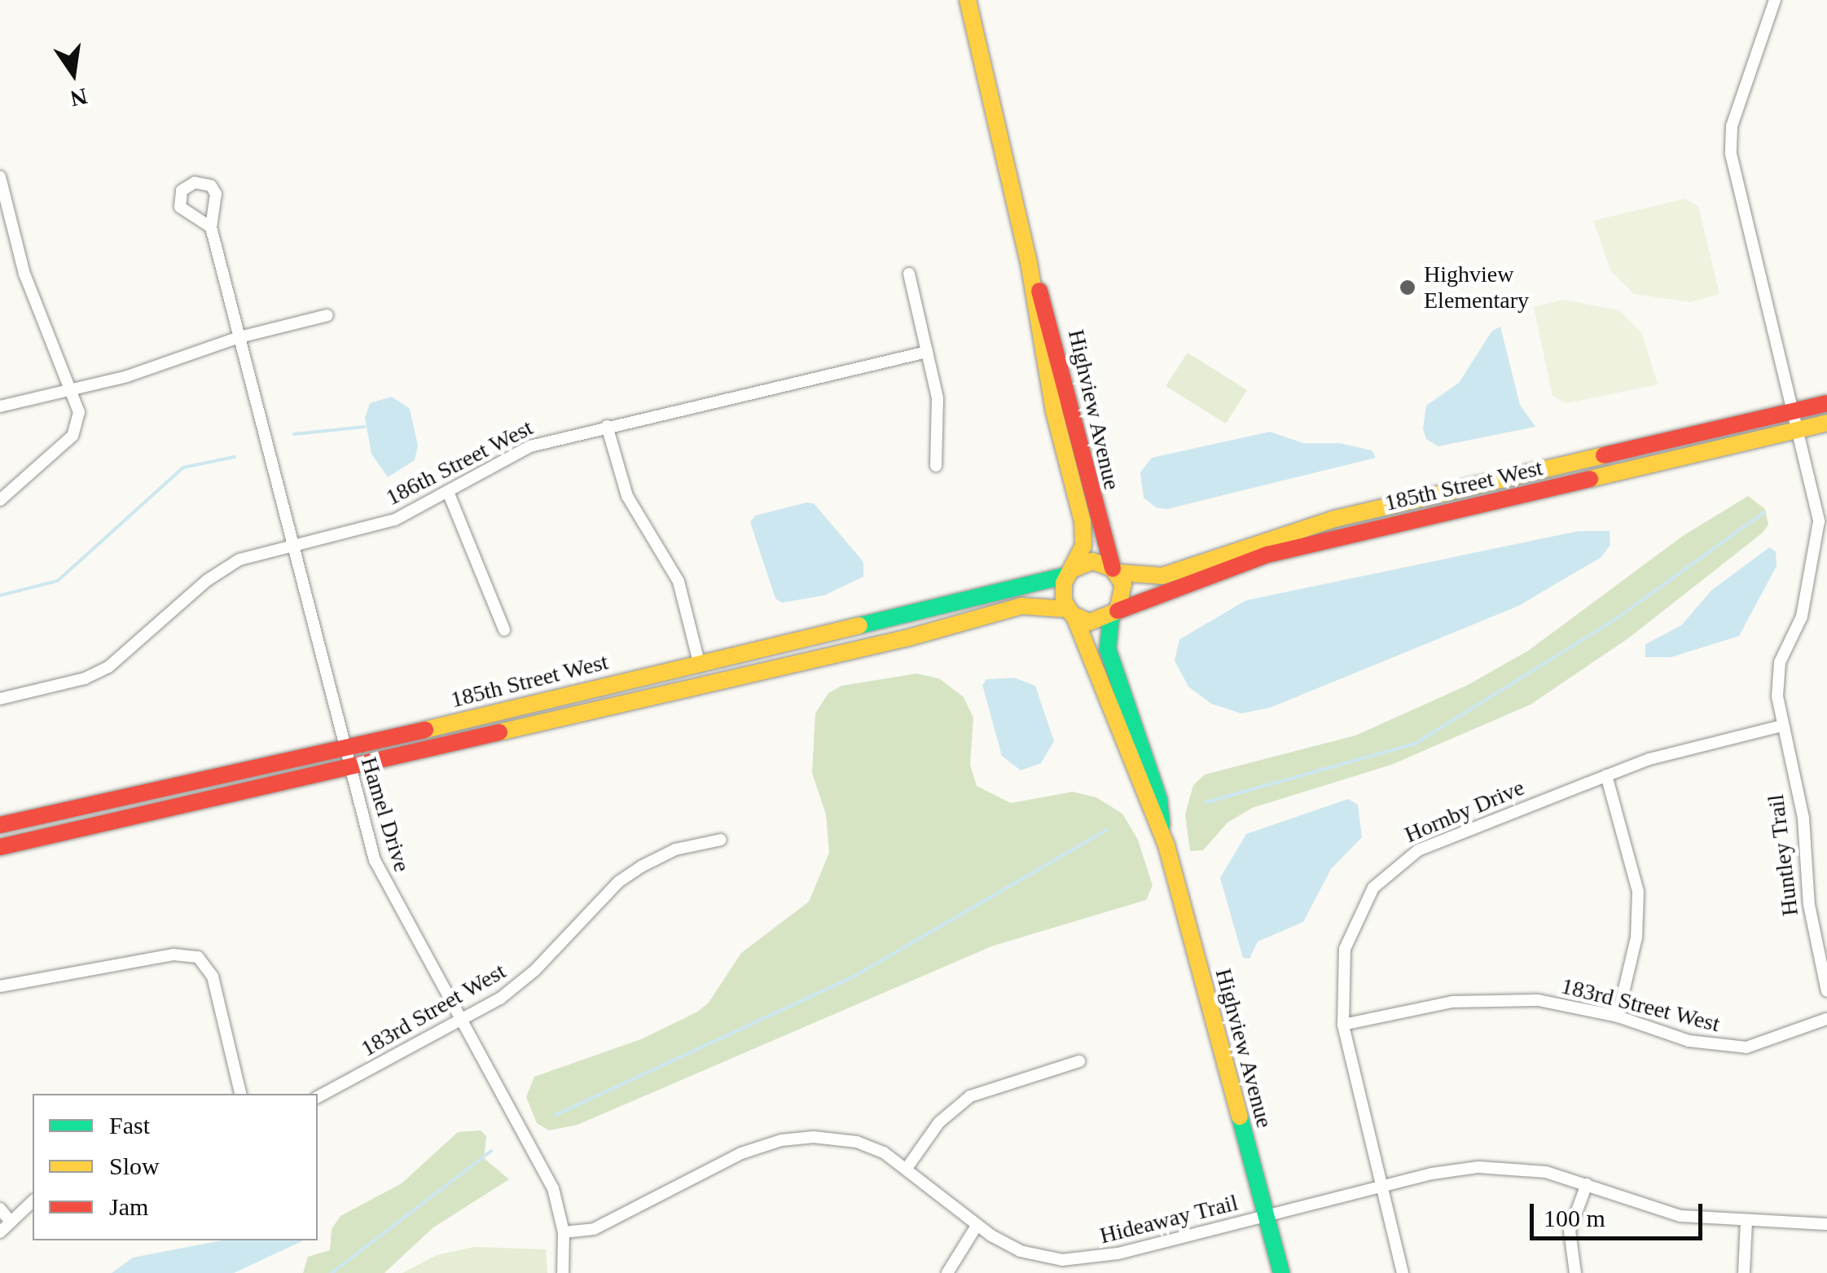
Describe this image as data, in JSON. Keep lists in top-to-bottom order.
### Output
{
  "streets": {
    "street": [
      "Highview Avenue",
      "186th Street West",
      "185th Street West",
      "Hornby Drive",
      "Hamel Drive",
      "Huntley Trail",
      "183rd Street West",
      "Hideaway Trail"
    ]
  },
  "crossings": [
    ["Highview Avenue", "185th Street West"],
    ["Highview Avenue", "Hideaway Trail"],
    ["186th Street West", "Hamel Drive"],
    ["185th Street West", "Hamel Drive"],
    ["185th Street West", "Huntley Trail"],
    ["Hornby Drive", "Huntley Trail"],
    ["Hornby Drive", "183rd Street West"],
    ["Hornby Drive", "Hideaway Trail"],
    ["Hamel Drive", "183rd Street West"],
    ["Hamel Drive", "Hideaway Trail"]
  ],
  "places": ["Highview Elementary"],
  "legend": ["Fast", "Slow", "Jam"],
  "scale_bar": "100 m",
  "north": "bottom"
}
